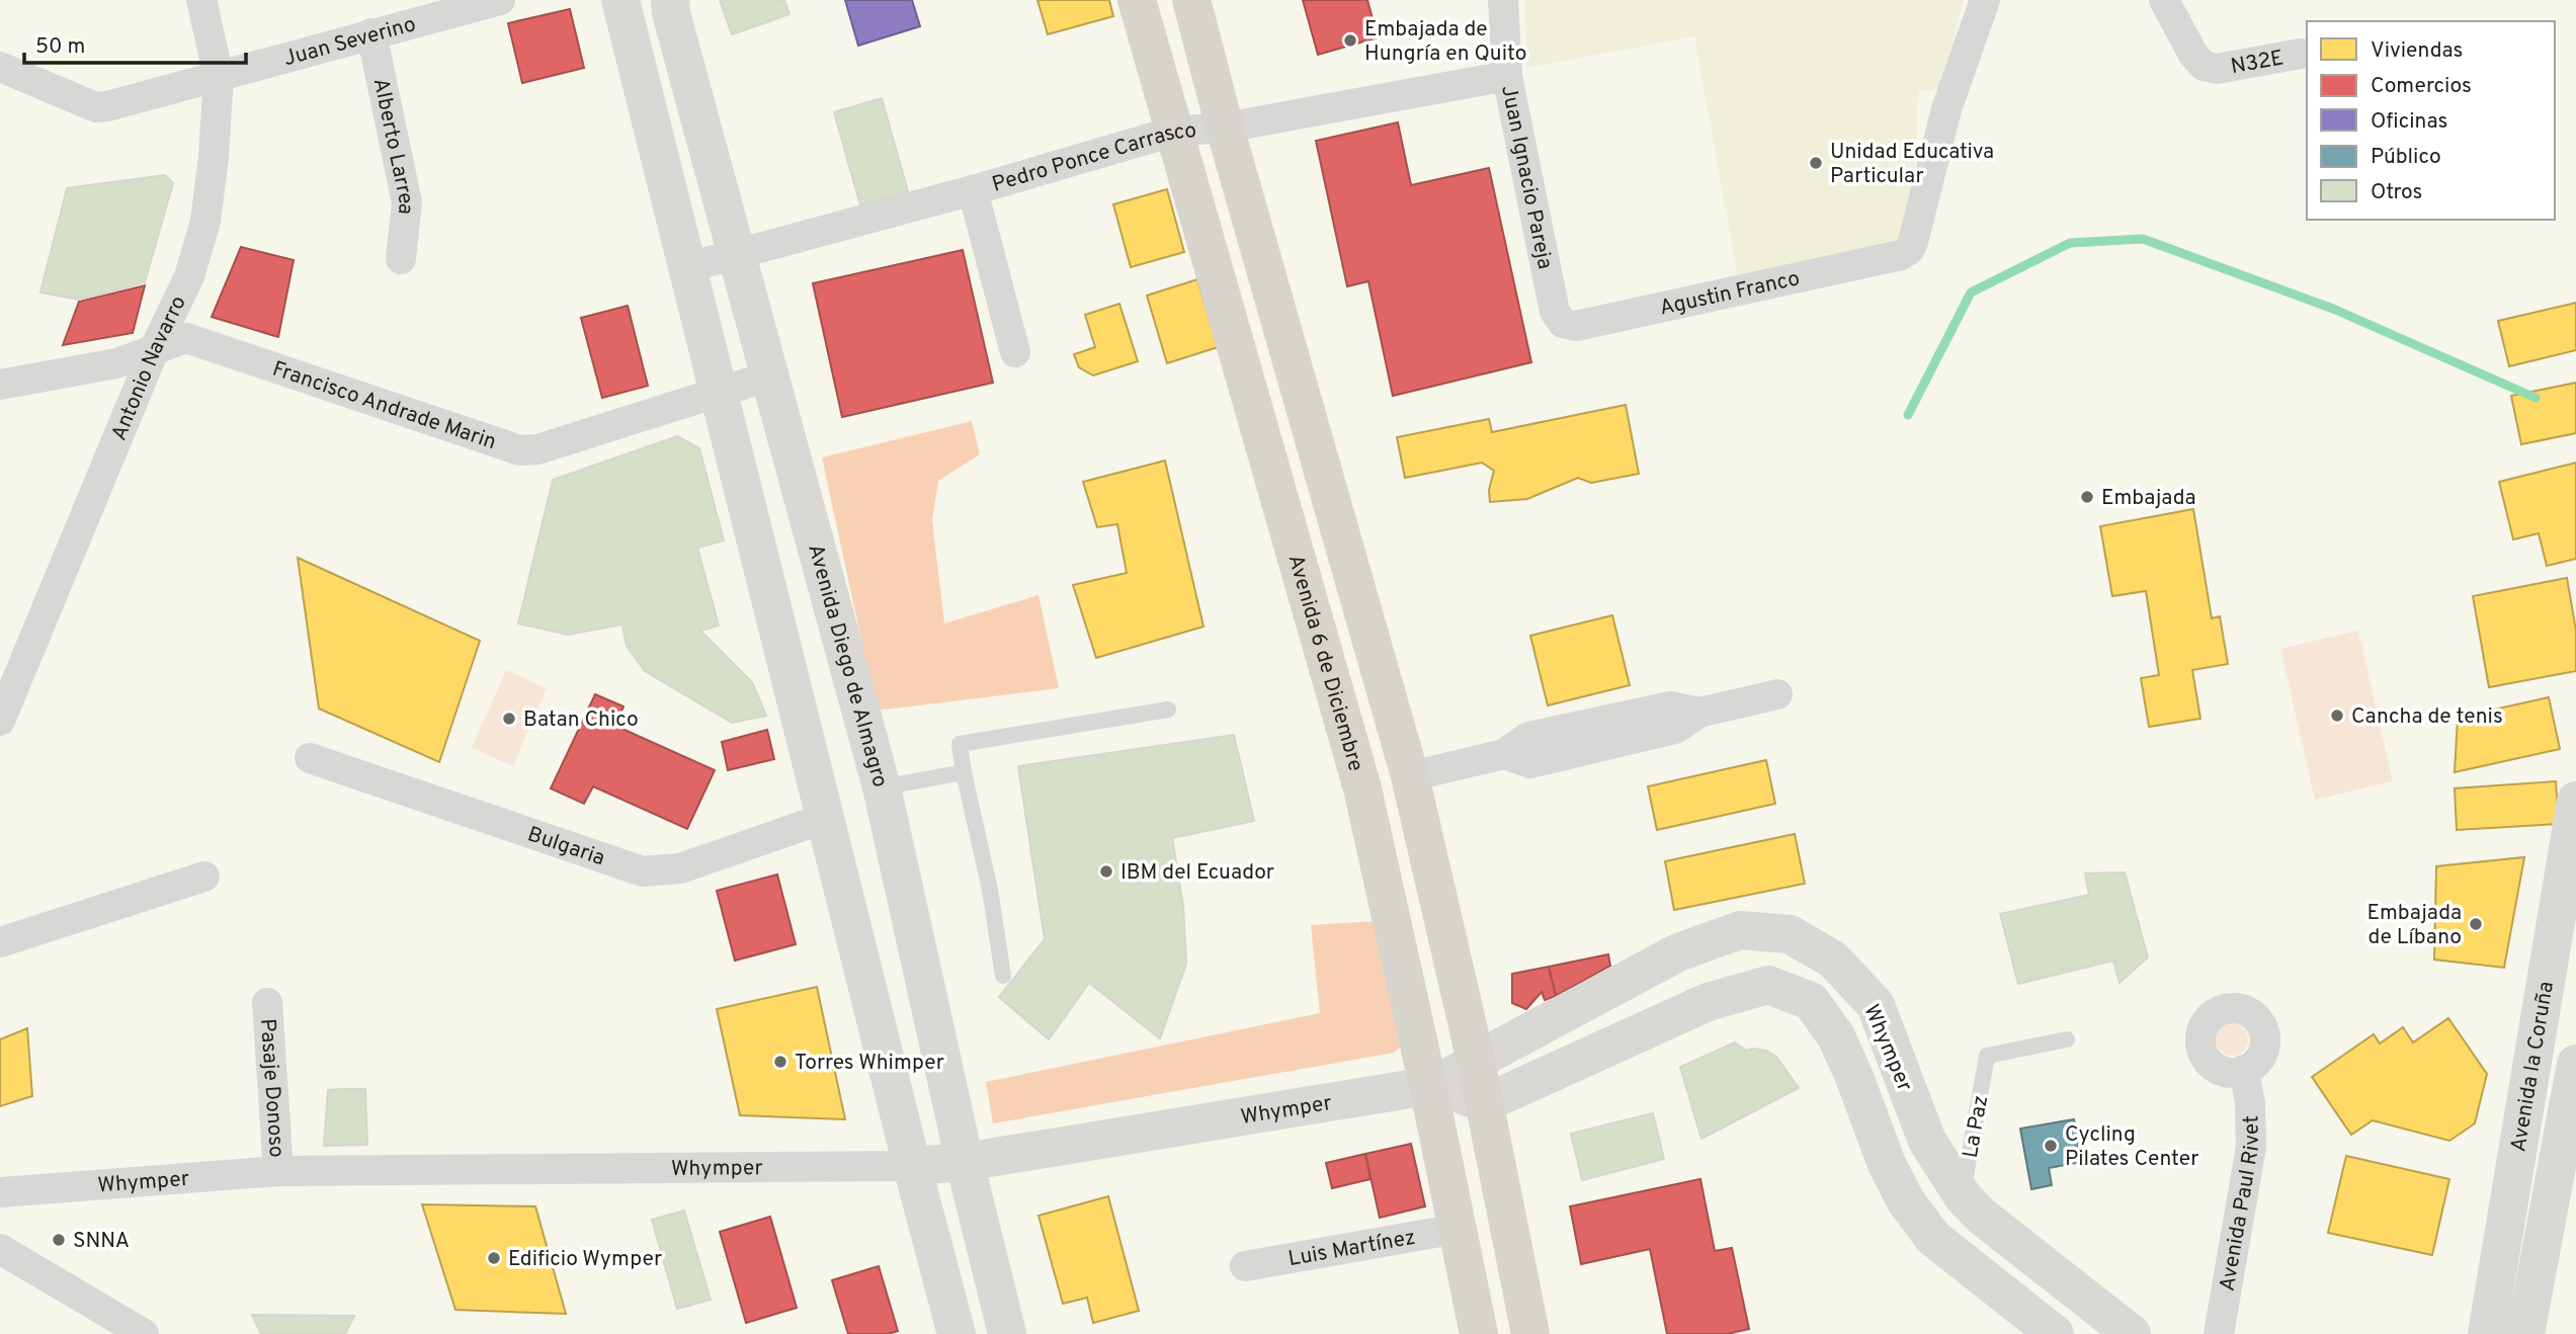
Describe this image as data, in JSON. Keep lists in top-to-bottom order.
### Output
{
  "streets": {
    "main road": ["Avenida 6 de Diciembre"],
    "street": [
      "Juan Severino",
      "N32E",
      "Alberto Larrea",
      "Pedro Ponce Carrasco",
      "Juan Ignacio Pareja",
      "Agustin Franco",
      "Antonio Navarro",
      "Francisco Andrade Marin",
      "Avenida Diego de Almagro",
      "Bulgaria",
      "Whymper",
      "Avenida la Coruña",
      "Pasaje Donoso",
      "Avenida Paul Rivet",
      "Luis Martínez"
    ],
    "lane": ["La Paz"]
  },
  "crossings": [
    ["Juan Severino", "Alberto Larrea"],
    ["Juan Severino", "Antonio Navarro"],
    ["Pedro Ponce Carrasco", "Juan Ignacio Pareja"],
    ["Pedro Ponce Carrasco", "Avenida 6 de Diciembre"],
    ["Pedro Ponce Carrasco", "Avenida Diego de Almagro"],
    ["Juan Ignacio Pareja", "Agustin Franco"],
    ["Antonio Navarro", "Francisco Andrade Marin"],
    ["Francisco Andrade Marin", "Avenida Diego de Almagro"],
    ["Avenida 6 de Diciembre", "Whymper"],
    ["Avenida 6 de Diciembre", "Luis Martínez"],
    ["Avenida Diego de Almagro", "Whymper"],
    ["Whymper", "Pasaje Donoso"],
    ["Whymper", "La Paz"]
  ],
  "places": [
    "Embajada de Hungría en Quito",
    "Unidad Educativa Particular",
    "Embajada",
    "Cancha de tenis",
    "Batan Chico",
    "IBM del Ecuador",
    "Embajada de Líbano",
    "Torres Whimper",
    "Cycling Pilates Center",
    "SNNA",
    "Edificio Wymper"
  ],
  "legend": [
    "Viviendas",
    "Comercios",
    "Oficinas",
    "Público",
    "Otros"
  ],
  "scale_bar": "50 m"
}
